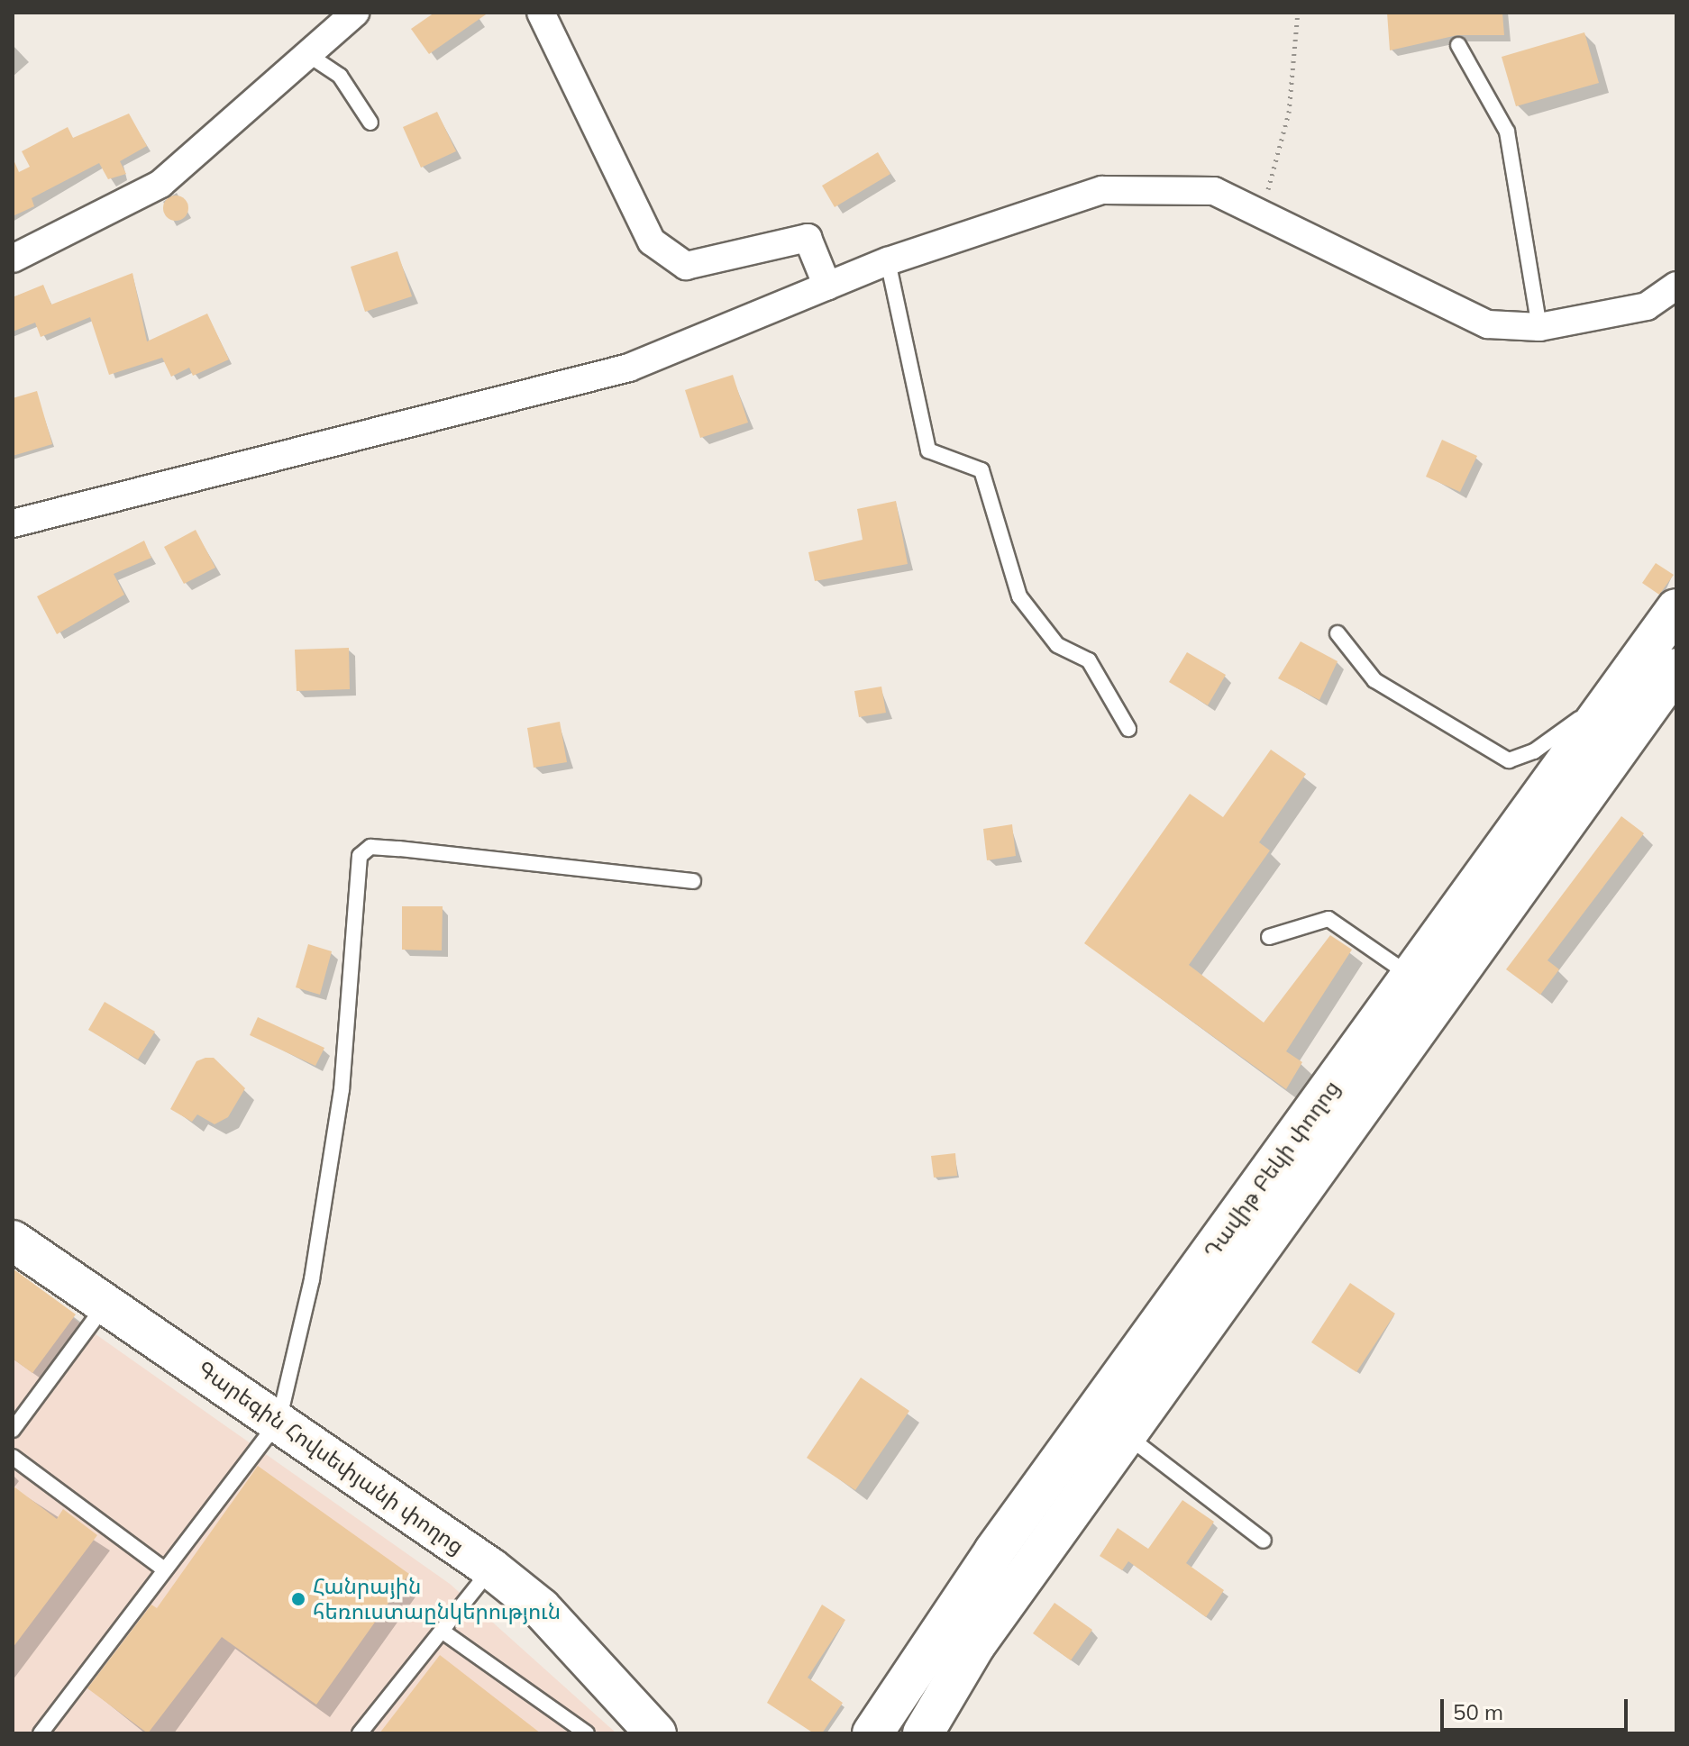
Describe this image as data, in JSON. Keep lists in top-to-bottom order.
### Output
{
  "streets": {
    "main road": ["Դավիթ Բեկի փողոց", "Գարեգին Հովսեփյանի փողոց"]
  },
  "places": ["Հանրային հեռուստաընկերություն"],
  "scale_bar": "50 m"
}
